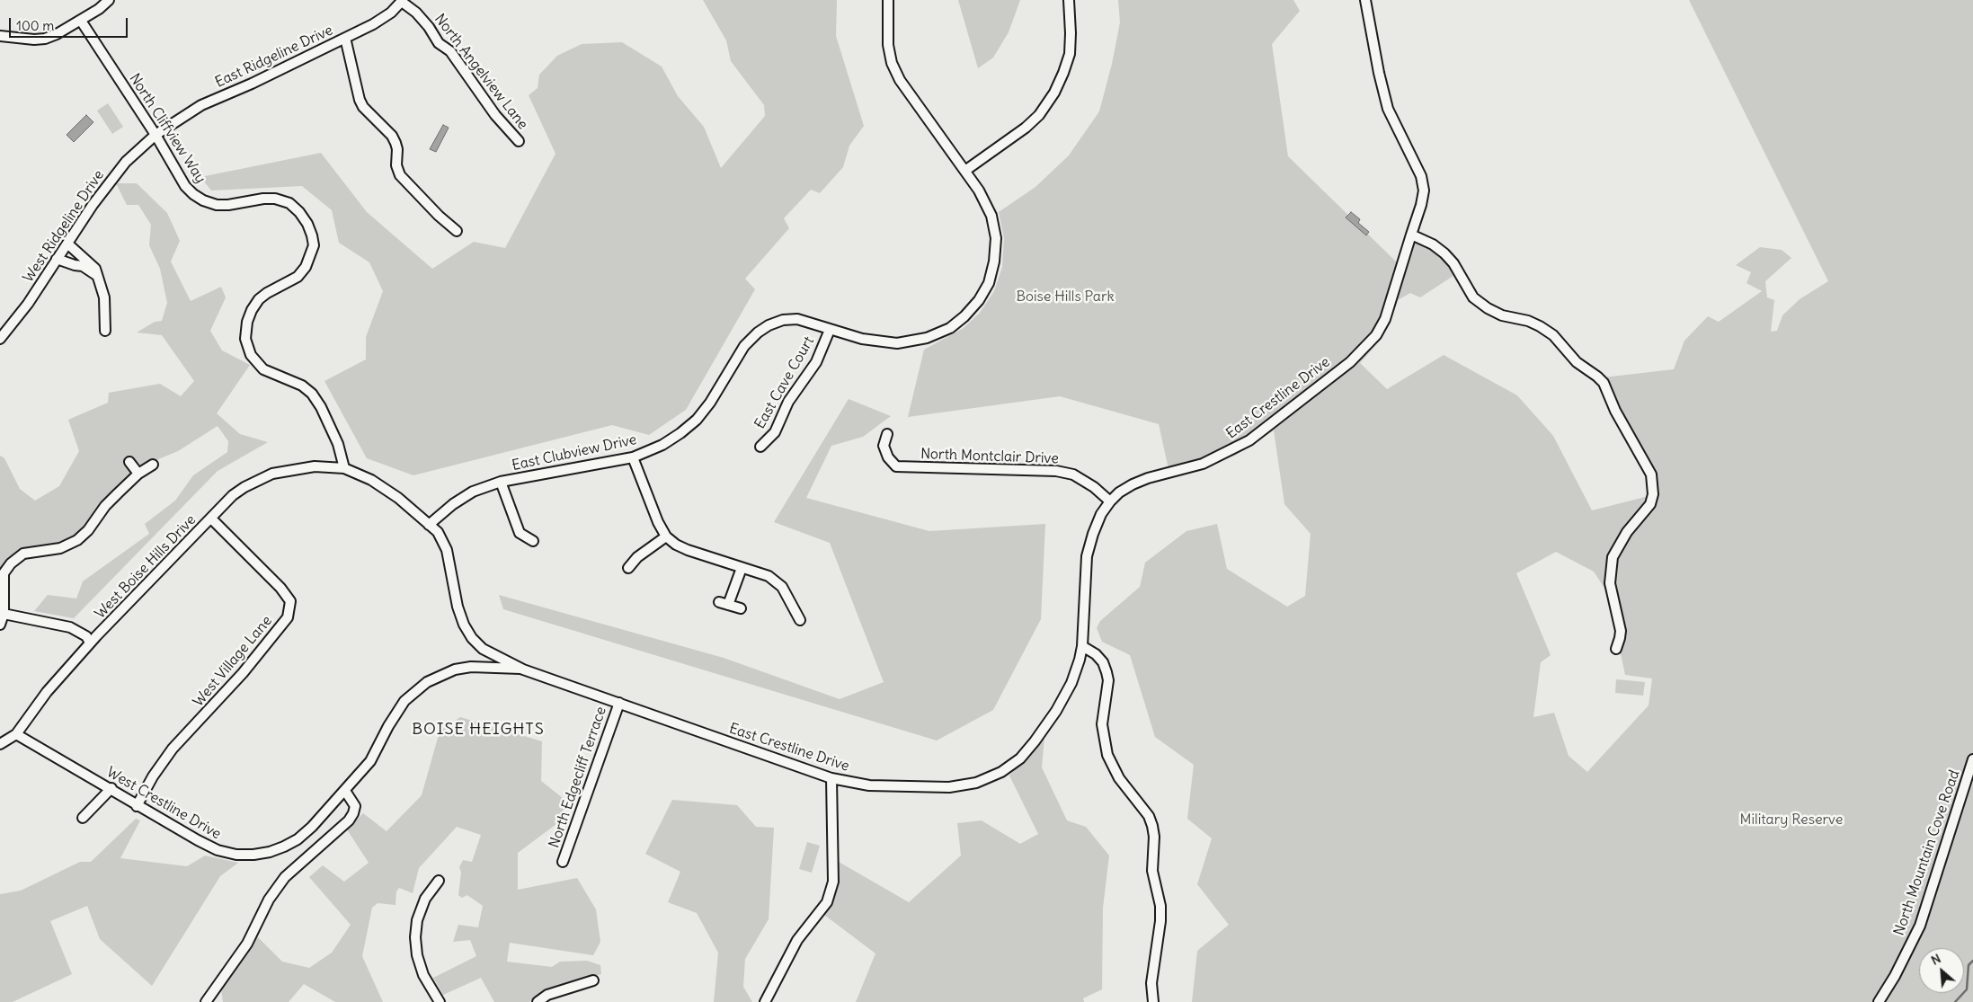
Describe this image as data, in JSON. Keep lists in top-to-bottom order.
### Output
{
  "streets": {
    "street": [
      "East Ridgeline Drive",
      "North Angelview Lane",
      "North Cliffview Way",
      "West Ridgeline Drive",
      "East Cave Court",
      "East Crestline Drive",
      "East Clubview Drive",
      "North Montclair Drive",
      "West Boise Hills Drive",
      "West Village Lane",
      "North Edgecliff Terrace",
      "West Crestline Drive",
      "North Mountain Cove Road"
    ]
  },
  "crossings": [
    ["East Ridgeline Drive", "North Angelview Lane"],
    ["East Ridgeline Drive", "North Cliffview Way"],
    ["East Ridgeline Drive", "West Ridgeline Drive"],
    ["North Cliffview Way", "West Ridgeline Drive"],
    ["North Cliffview Way", "West Boise Hills Drive"],
    ["East Cave Court", "East Clubview Drive"],
    ["East Crestline Drive", "North Montclair Drive"],
    ["East Crestline Drive", "North Edgecliff Terrace"],
    ["East Crestline Drive", "West Crestline Drive"],
    ["West Boise Hills Drive", "West Village Lane"],
    ["West Boise Hills Drive", "West Crestline Drive"],
    ["West Village Lane", "West Crestline Drive"]
  ],
  "districts": ["BOISE HEIGHTS"],
  "parks": ["Boise Hills Park", "Military Reserve"],
  "scale_bar": "100 m",
  "north": "top left"
}
